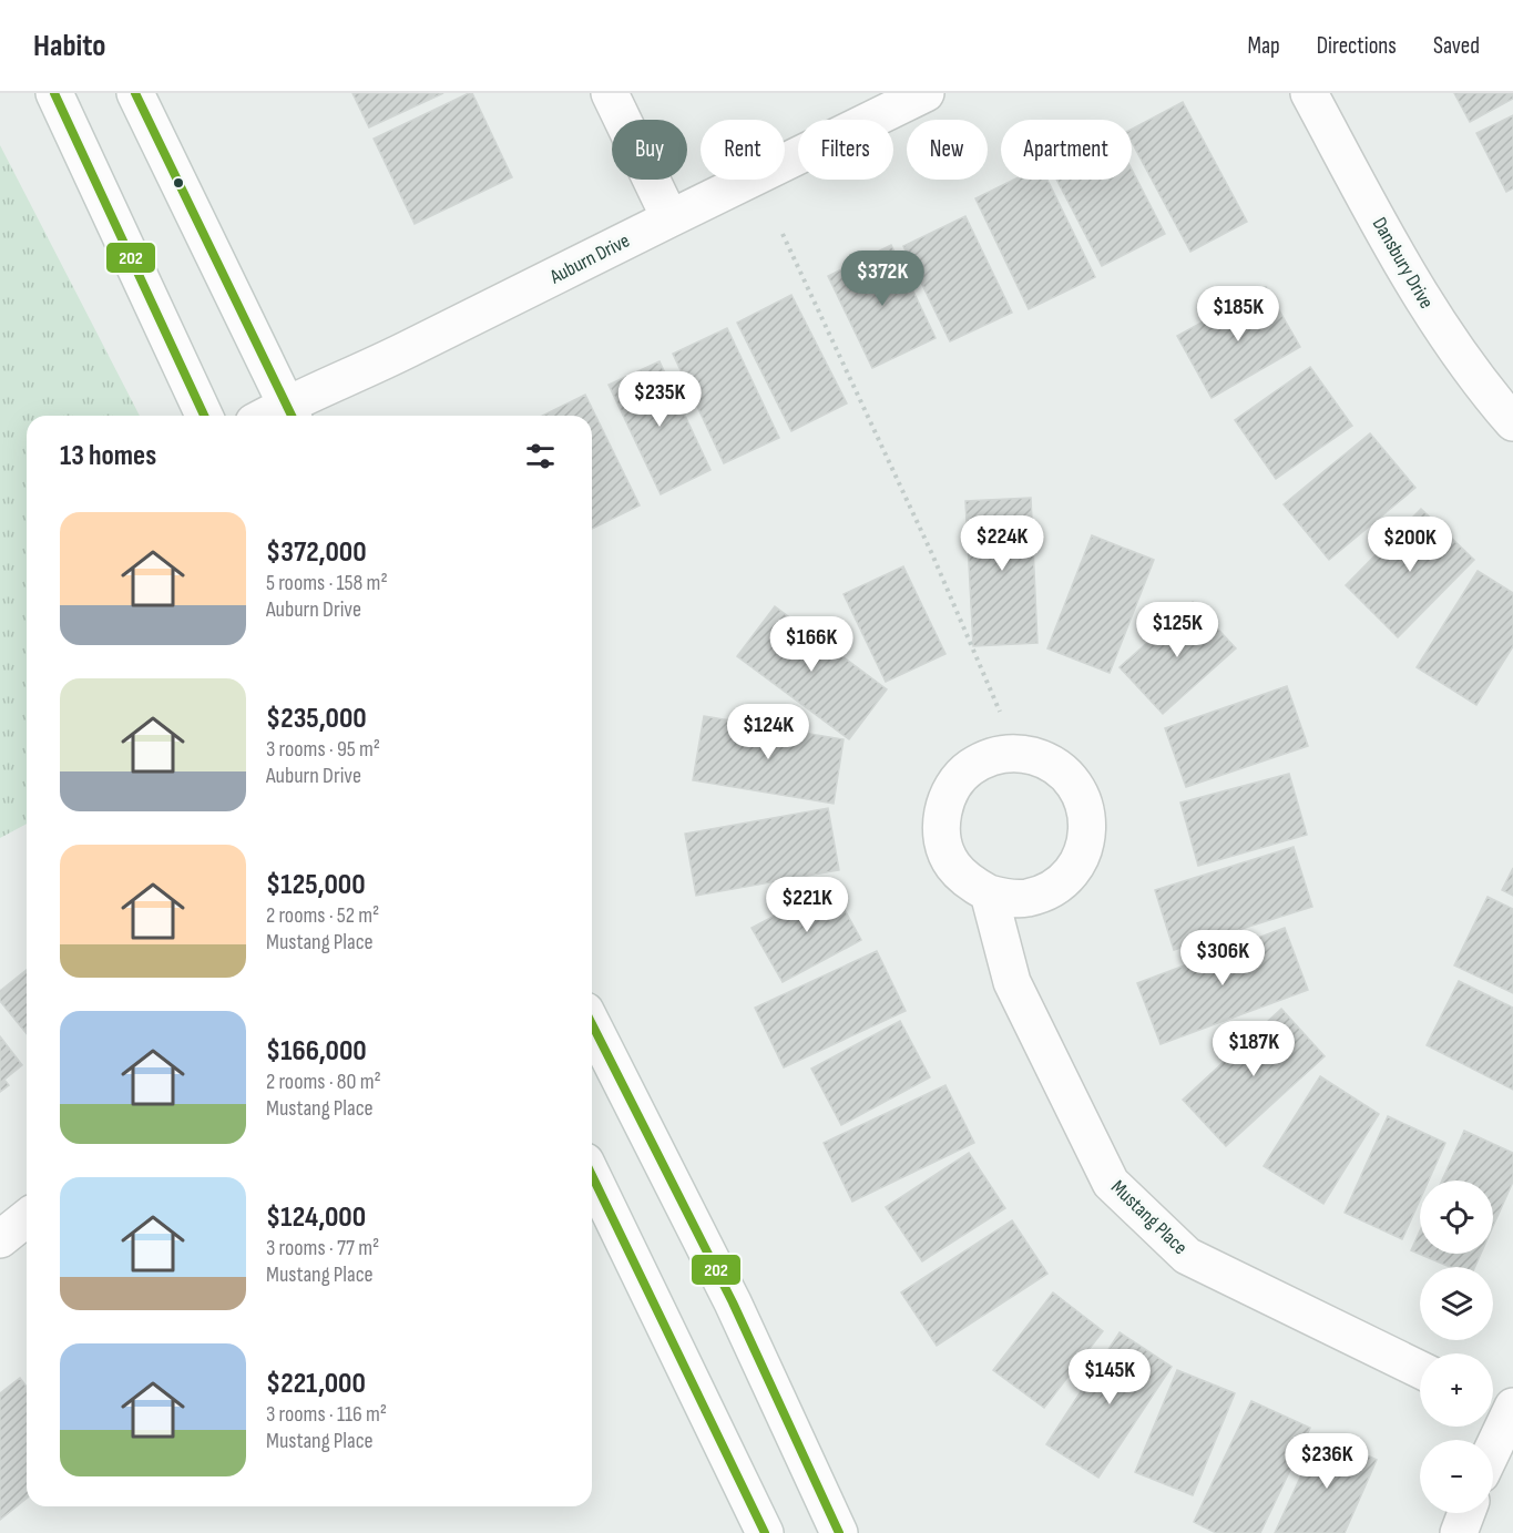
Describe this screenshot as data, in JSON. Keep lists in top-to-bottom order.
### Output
{
  "streets": {
    "street": ["Auburn Drive", "Dansbury Drive", "Mustang Place"]
  },
  "lines": ["transit line 202"],
  "page": {
    "header": "Habito",
    "nav": ["Map", "Directions", "Saved"],
    "chip": [
      "Buy",
      "Rent",
      "Filters",
      "New",
      "Apartment"
    ],
    "price": [
      "$372K",
      "$185K",
      "$235K",
      "$224K",
      "$200K",
      "$125K",
      "$166K",
      "$124K",
      "$221K",
      "$306K",
      "$187K",
      "$145K",
      "$236K"
    ],
    "heading": "13 homes",
    "list": [
      {
        "name": "$372,000",
        "note": "5 rooms · 158 m² · Auburn Drive"
      },
      {
        "name": "$235,000",
        "note": "3 rooms · 95 m² · Auburn Drive"
      },
      {
        "name": "$125,000",
        "note": "2 rooms · 52 m² · Mustang Place"
      },
      {
        "name": "$166,000",
        "note": "2 rooms · 80 m² · Mustang Place"
      },
      {
        "name": "$124,000",
        "note": "3 rooms · 77 m² · Mustang Place"
      },
      {
        "name": "$221,000",
        "note": "3 rooms · 116 m² · Mustang Place"
      }
    ],
    "map_buttons": ["+", "−"]
  }
}
